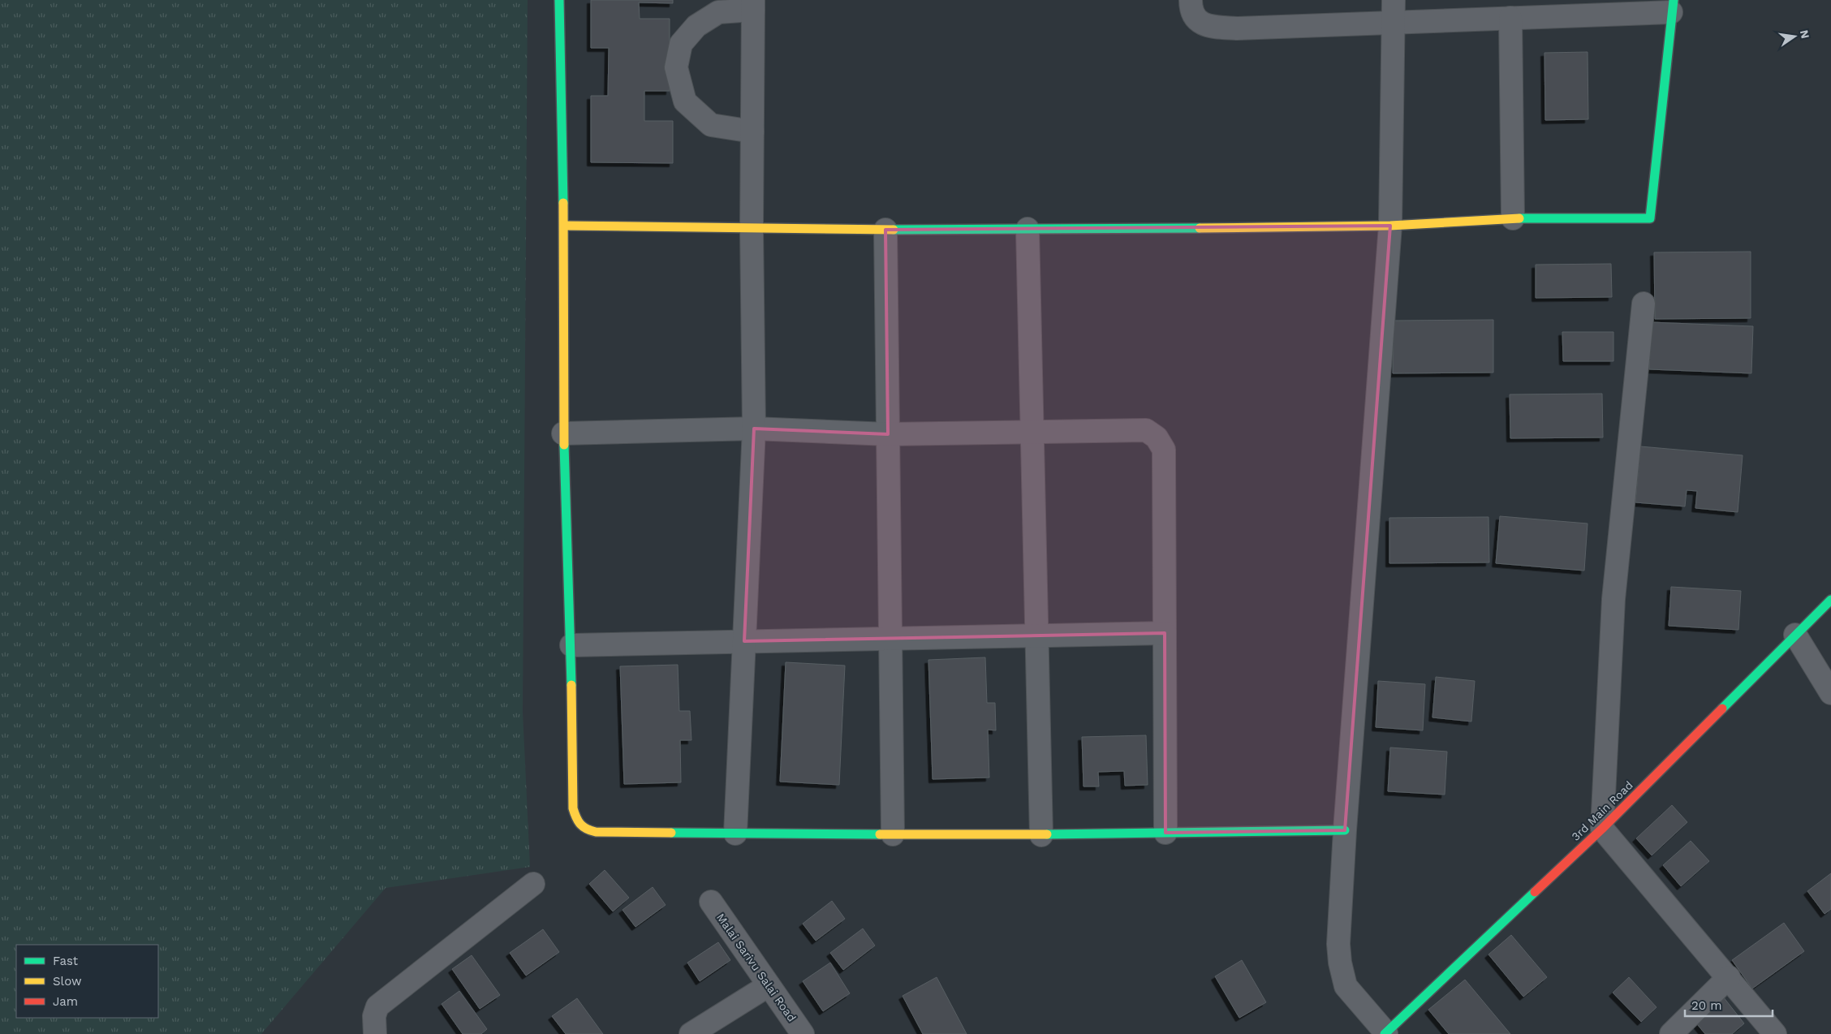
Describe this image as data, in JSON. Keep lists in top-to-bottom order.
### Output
{
  "streets": {
    "street": ["3rd Main Road", "Malai Sarivu Salai Road"]
  },
  "legend": ["Fast", "Slow", "Jam"],
  "scale_bar": "20 m",
  "north": "right"
}
